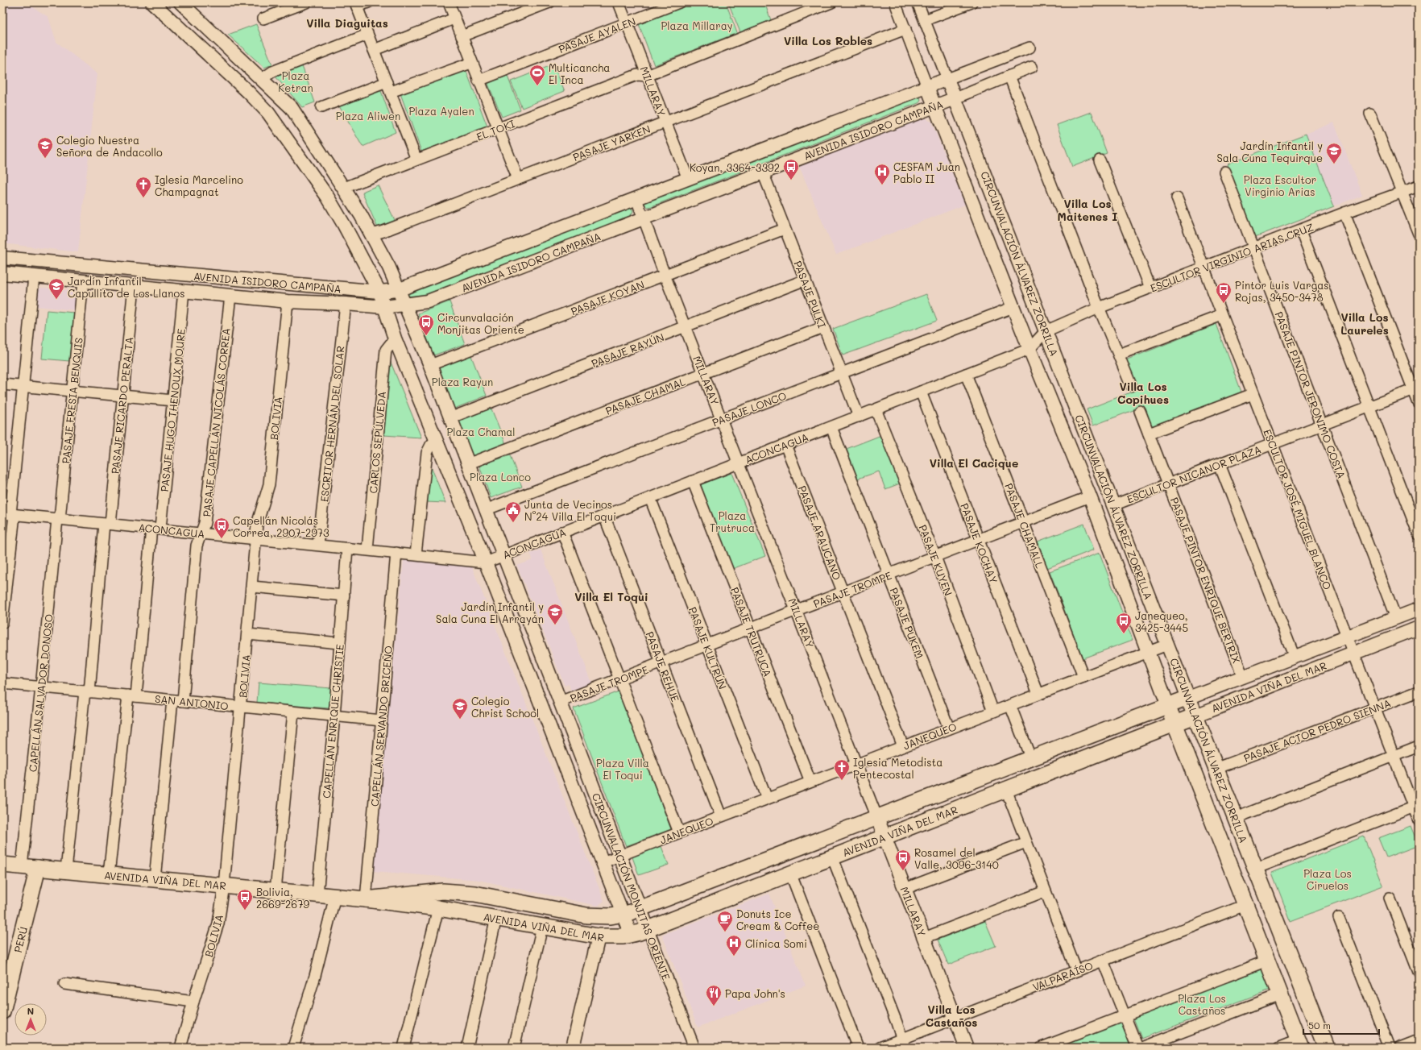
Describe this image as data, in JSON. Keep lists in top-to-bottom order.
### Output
{
  "streets": {
    "main road": ["CIRCUNVALACIÓN ÁLVAREZ ZORRILLA", "AVENIDA VIÑA DEL MAR", "PERÚ"],
    "street": [
      "PASAJE AYALEN",
      "MILLARAY",
      "EL TOKI",
      "AVENIDA ISIDORO CAMPAÑA",
      "PASAJE YARKEN",
      "ESCULTOR VIRGINIO ARIAS CRUZ",
      "PASAJE PULKI",
      "PASAJE KOYAN",
      "PASAJE RAYÚN",
      "PASAJE PINTOR JERONIMO COSTA",
      "PASAJE CHAMAL",
      "PASAJE FRESIA BENQUIS",
      "PASAJE RICARDO PERALTA",
      "PASAJE LONCO",
      "PASAJE HUGO THENOUX MOURE",
      "BOLIVIA",
      "PASAJE CAPELLÁN NICOLÁS CORREA",
      "ESCRITOR HERNÁN DEL SOLAR",
      "CARLOS SEPÚLVEDA",
      "ACONCAGUA",
      "ESCULTOR NICANOR PLAZA",
      "ESCULTOR JOSÉ MIGUEL BLANCO",
      "PASAJE CHAMALL",
      "PASAJE ARAUCANO",
      "PASAJE KOCHAY",
      "PASAJE KUYEN",
      "PASAJE PINTOR ENRIQUE BERTRIX",
      "PASAJE TROMPE",
      "PASAJE PUKEM",
      "PASAJE TRUTRUCA",
      "PASAJE KULTRÚN",
      "PASAJE REHUE",
      "CAPELLÁN SALVADOR DONOSO",
      "SAN ANTONIO",
      "CAPELLÁN ENRIQUE CHRISTIE",
      "CAPELLÁN SERVANDO BRICEÑO",
      "PASAJE ACTOR PEDRO SIENNA",
      "JANEQUEO",
      "CIRCUNVALACIÓN MONJITAS ORIENTE",
      "VALPARAÍSO"
    ]
  },
  "crossings": [
    ["PASAJE AYALEN", "MILLARAY"],
    ["MILLARAY", "EL TOKI"],
    ["MILLARAY", "AVENIDA ISIDORO CAMPAÑA"],
    ["MILLARAY", "PASAJE YARKEN"],
    ["MILLARAY", "PASAJE KOYAN"],
    ["MILLARAY", "PASAJE RAYÚN"],
    ["MILLARAY", "PASAJE CHAMAL"],
    ["MILLARAY", "PASAJE LONCO"],
    ["MILLARAY", "ACONCAGUA"],
    ["MILLARAY", "PASAJE TROMPE"],
    ["MILLARAY", "AVENIDA VIÑA DEL MAR"],
    ["MILLARAY", "JANEQUEO"],
    ["MILLARAY", "VALPARAÍSO"],
    ["EL TOKI", "CIRCUNVALACIÓN MONJITAS ORIENTE"],
    ["AVENIDA ISIDORO CAMPAÑA", "CIRCUNVALACIÓN ÁLVAREZ ZORRILLA"],
    ["AVENIDA ISIDORO CAMPAÑA", "PASAJE PULKI"],
    ["AVENIDA ISIDORO CAMPAÑA", "PASAJE FRESIA BENQUIS"],
    ["AVENIDA ISIDORO CAMPAÑA", "PASAJE RICARDO PERALTA"],
    ["AVENIDA ISIDORO CAMPAÑA", "PASAJE HUGO THENOUX MOURE"],
    ["AVENIDA ISIDORO CAMPAÑA", "BOLIVIA"],
    ["AVENIDA ISIDORO CAMPAÑA", "PASAJE CAPELLÁN NICOLÁS CORREA"],
    ["AVENIDA ISIDORO CAMPAÑA", "ESCRITOR HERNÁN DEL SOLAR"],
    ["AVENIDA ISIDORO CAMPAÑA", "CIRCUNVALACIÓN MONJITAS ORIENTE"],
    ["PASAJE YARKEN", "CIRCUNVALACIÓN ÁLVAREZ ZORRILLA"],
    ["PASAJE YARKEN", "CIRCUNVALACIÓN MONJITAS ORIENTE"],
    ["ESCULTOR VIRGINIO ARIAS CRUZ", "CIRCUNVALACIÓN ÁLVAREZ ZORRILLA"],
    ["ESCULTOR VIRGINIO ARIAS CRUZ", "PASAJE PINTOR JERONIMO COSTA"],
    ["ESCULTOR VIRGINIO ARIAS CRUZ", "ACONCAGUA"],
    ["ESCULTOR VIRGINIO ARIAS CRUZ", "ESCULTOR JOSÉ MIGUEL BLANCO"],
    ["CIRCUNVALACIÓN ÁLVAREZ ZORRILLA", "PASAJE LONCO"],
    ["CIRCUNVALACIÓN ÁLVAREZ ZORRILLA", "ACONCAGUA"],
    ["CIRCUNVALACIÓN ÁLVAREZ ZORRILLA", "ESCULTOR NICANOR PLAZA"],
    ["CIRCUNVALACIÓN ÁLVAREZ ZORRILLA", "PASAJE TROMPE"],
    ["CIRCUNVALACIÓN ÁLVAREZ ZORRILLA", "AVENIDA VIÑA DEL MAR"],
    ["CIRCUNVALACIÓN ÁLVAREZ ZORRILLA", "PASAJE ACTOR PEDRO SIENNA"],
    ["CIRCUNVALACIÓN ÁLVAREZ ZORRILLA", "JANEQUEO"],
    ["CIRCUNVALACIÓN ÁLVAREZ ZORRILLA", "VALPARAÍSO"],
    ["PASAJE PULKI", "PASAJE KOYAN"],
    ["PASAJE PULKI", "PASAJE RAYÚN"],
    ["PASAJE PULKI", "PASAJE CHAMAL"],
    ["PASAJE PULKI", "PASAJE LONCO"],
    ["PASAJE PULKI", "ACONCAGUA"],
    ["PASAJE KOYAN", "CIRCUNVALACIÓN MONJITAS ORIENTE"],
    ["PASAJE RAYÚN", "CIRCUNVALACIÓN MONJITAS ORIENTE"],
    ["PASAJE PINTOR JERONIMO COSTA", "ESCULTOR NICANOR PLAZA"],
    ["PASAJE PINTOR JERONIMO COSTA", "AVENIDA VIÑA DEL MAR"],
    ["PASAJE CHAMAL", "CIRCUNVALACIÓN MONJITAS ORIENTE"],
    ["PASAJE FRESIA BENQUIS", "ACONCAGUA"],
    ["PASAJE FRESIA BENQUIS", "CAPELLÁN SALVADOR DONOSO"],
    ["PASAJE RICARDO PERALTA", "ACONCAGUA"],
    ["PASAJE RICARDO PERALTA", "AVENIDA VIÑA DEL MAR"],
    ["PASAJE RICARDO PERALTA", "SAN ANTONIO"],
    ["PASAJE LONCO", "CIRCUNVALACIÓN MONJITAS ORIENTE"],
    ["PASAJE HUGO THENOUX MOURE", "ACONCAGUA"],
    ["PASAJE HUGO THENOUX MOURE", "AVENIDA VIÑA DEL MAR"],
    ["PASAJE HUGO THENOUX MOURE", "SAN ANTONIO"],
    ["BOLIVIA", "ACONCAGUA"],
    ["BOLIVIA", "AVENIDA VIÑA DEL MAR"],
    ["BOLIVIA", "SAN ANTONIO"],
    ["PASAJE CAPELLÁN NICOLÁS CORREA", "ACONCAGUA"],
    ["PASAJE CAPELLÁN NICOLÁS CORREA", "SAN ANTONIO"],
    ["ESCRITOR HERNÁN DEL SOLAR", "ACONCAGUA"],
    ["CARLOS SEPÚLVEDA", "ACONCAGUA"],
    ["CARLOS SEPÚLVEDA", "CIRCUNVALACIÓN MONJITAS ORIENTE"],
    ["ACONCAGUA", "PASAJE CHAMALL"],
    ["ACONCAGUA", "PASAJE ARAUCANO"],
    ["ACONCAGUA", "PASAJE KOCHAY"],
    ["ACONCAGUA", "PASAJE KUYEN"],
    ["ACONCAGUA", "PASAJE PUKEM"],
    ["ACONCAGUA", "PASAJE TRUTRUCA"],
    ["ACONCAGUA", "PASAJE KULTRÚN"],
    ["ACONCAGUA", "PASAJE REHUE"],
    ["ACONCAGUA", "CAPELLÁN SALVADOR DONOSO"],
    ["ACONCAGUA", "CAPELLÁN ENRIQUE CHRISTIE"],
    ["ACONCAGUA", "CAPELLÁN SERVANDO BRICEÑO"],
    ["ACONCAGUA", "CIRCUNVALACIÓN MONJITAS ORIENTE"],
    ["ESCULTOR NICANOR PLAZA", "ESCULTOR JOSÉ MIGUEL BLANCO"],
    ["ESCULTOR NICANOR PLAZA", "PASAJE PINTOR ENRIQUE BERTRIX"],
    ["ESCULTOR JOSÉ MIGUEL BLANCO", "AVENIDA VIÑA DEL MAR"],
    ["ESCULTOR JOSÉ MIGUEL BLANCO", "PASAJE ACTOR PEDRO SIENNA"],
    ["PASAJE CHAMALL", "PASAJE TROMPE"],
    ["PASAJE CHAMALL", "JANEQUEO"],
    ["PASAJE ARAUCANO", "PASAJE TROMPE"],
    ["PASAJE ARAUCANO", "JANEQUEO"],
    ["PASAJE KOCHAY", "PASAJE TROMPE"],
    ["PASAJE KOCHAY", "JANEQUEO"],
    ["PASAJE KUYEN", "PASAJE TROMPE"],
    ["PASAJE KUYEN", "JANEQUEO"],
    ["PASAJE PINTOR ENRIQUE BERTRIX", "AVENIDA VIÑA DEL MAR"],
    ["PASAJE TROMPE", "PASAJE PUKEM"],
    ["PASAJE TROMPE", "PASAJE TRUTRUCA"],
    ["PASAJE TROMPE", "PASAJE KULTRÚN"],
    ["PASAJE TROMPE", "PASAJE REHUE"],
    ["PASAJE TROMPE", "CIRCUNVALACIÓN MONJITAS ORIENTE"],
    ["PASAJE PUKEM", "JANEQUEO"],
    ["PASAJE TRUTRUCA", "JANEQUEO"],
    ["PASAJE KULTRÚN", "JANEQUEO"],
    ["PASAJE REHUE", "JANEQUEO"],
    ["AVENIDA VIÑA DEL MAR", "CAPELLÁN SALVADOR DONOSO"],
    ["AVENIDA VIÑA DEL MAR", "CAPELLÁN ENRIQUE CHRISTIE"],
    ["AVENIDA VIÑA DEL MAR", "CAPELLÁN SERVANDO BRICEÑO"],
    ["AVENIDA VIÑA DEL MAR", "CIRCUNVALACIÓN MONJITAS ORIENTE"],
    ["AVENIDA VIÑA DEL MAR", "PERÚ"],
    ["CAPELLÁN SALVADOR DONOSO", "SAN ANTONIO"],
    ["SAN ANTONIO", "CAPELLÁN ENRIQUE CHRISTIE"],
    ["SAN ANTONIO", "CAPELLÁN SERVANDO BRICEÑO"],
    ["JANEQUEO", "CIRCUNVALACIÓN MONJITAS ORIENTE"]
  ],
  "districts": [
    "Villa Diaguitas",
    "Villa Los Robles",
    "Villa Los Maitenes I",
    "Villa Los Laureles",
    "Villa Los Copihues",
    "Villa El Cacique",
    "Villa El Toqui",
    "Villa Los Castaños"
  ],
  "parks": [
    "Plaza Millaray",
    "Plaza Ketran",
    "Plaza Ayalen",
    "Plaza Aliwen",
    "Plaza Escultor Virginio Arias",
    "Plaza Rayun",
    "Plaza Chamal",
    "Plaza Lonco",
    "Plaza Trutruca",
    "Plaza Villa El Toqui",
    "Plaza Los Ciruelos",
    "Plaza Los Castaños"
  ],
  "places": {
    "sports": ["Multicancha El Inca"],
    "school or university": [
      "Colegio Nuestra Señora de Andacollo",
      "Jardín Infantil y Sala Cuna Tequirque",
      "Jardín Infantil Capullito de Los Llanos",
      "Jardín Infantil y Sala Cuna El Arrayán",
      "Colegio Christ School"
    ],
    "bus stop": [
      "Koyan, 3364-3392",
      "Pintor Luis Vargas Rojas, 3450-3478",
      "Circunvalación Monjitas Oriente",
      "Capellán Nicolás Correa, 2907-2973",
      "Janequeo, 3425-3445",
      "Rosamel del Valle, 3096-3140",
      "Bolivia, 2669-2679"
    ],
    "hospital": ["CESFAM Juan Pablo II", "Clínica Somi"],
    "church": ["Iglesia Marcelino Champagnat", "Iglesia Metodista Pentecostal"],
    "public building": ["Junta de Vecinos N°24 Villa El Toqui"],
    "cafe": ["Donuts Ice Cream & Coffee"],
    "restaurant": ["Papa John's"]
  },
  "scale_bar": "50 m",
  "north": "top"
}
